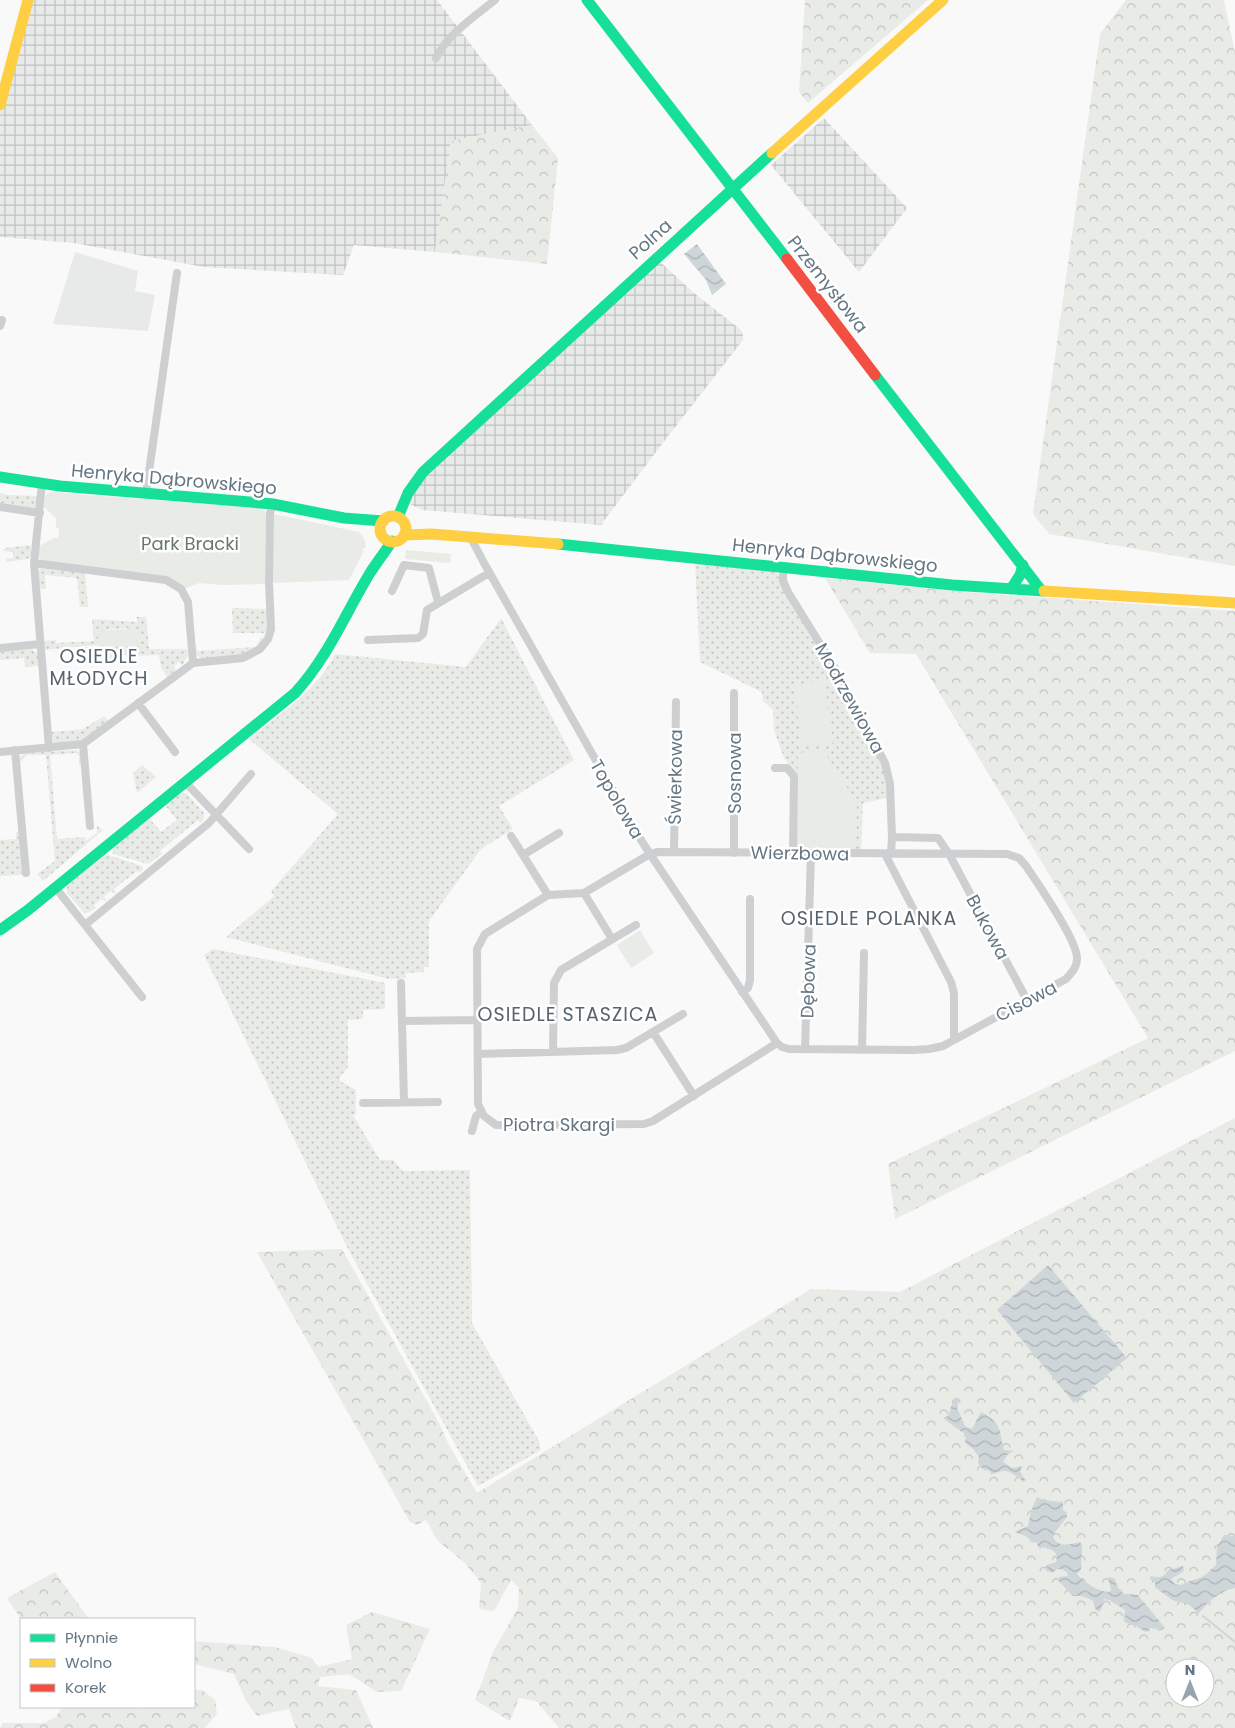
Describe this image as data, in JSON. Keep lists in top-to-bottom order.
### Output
{
  "streets": {
    "street": [
      "Polna",
      "Przemysłowa",
      "Henryka Dąbrowskiego",
      "Modrzewiowa",
      "Sosnowa",
      "Świerkowa",
      "Topolowa",
      "Wierzbowa",
      "Bukowa",
      "Dębowa",
      "Cisowa",
      "Piotra Skargi"
    ]
  },
  "crossings": [
    ["Polna", "Przemysłowa"],
    ["Przemysłowa", "Henryka Dąbrowskiego"],
    ["Henryka Dąbrowskiego", "Modrzewiowa"],
    ["Henryka Dąbrowskiego", "Topolowa"],
    ["Modrzewiowa", "Wierzbowa"],
    ["Modrzewiowa", "Bukowa"],
    ["Sosnowa", "Wierzbowa"],
    ["Świerkowa", "Wierzbowa"],
    ["Topolowa", "Wierzbowa"],
    ["Topolowa", "Cisowa"],
    ["Topolowa", "Piotra Skargi"],
    ["Wierzbowa", "Bukowa"],
    ["Wierzbowa", "Dębowa"],
    ["Wierzbowa", "Cisowa"],
    ["Wierzbowa", "Piotra Skargi"],
    ["Bukowa", "Cisowa"],
    ["Dębowa", "Cisowa"],
    ["Cisowa", "Piotra Skargi"]
  ],
  "districts": ["OSIEDLE MŁODYCH", "OSIEDLE POLANKA", "OSIEDLE STASZICA"],
  "parks": ["Park Bracki"],
  "legend": ["Płynnie", "Wolno", "Korek"],
  "north": "top"
}
